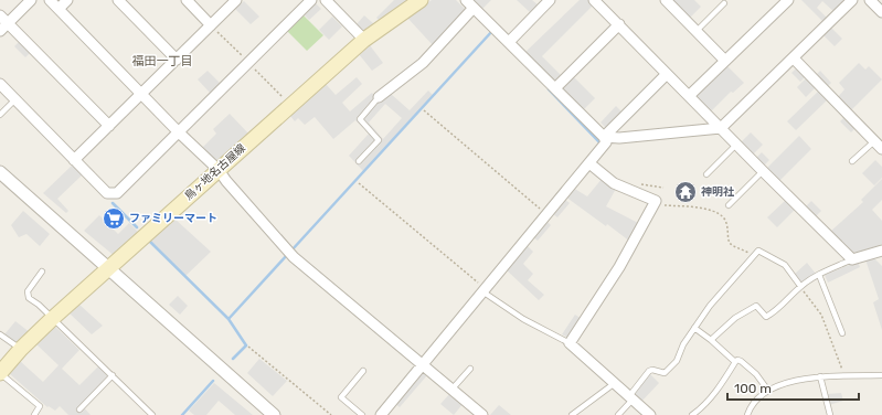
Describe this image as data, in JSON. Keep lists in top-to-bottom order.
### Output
{
  "streets": {
    "main road": ["鳥ヶ地名古屋線"]
  },
  "districts": ["福田一丁目"],
  "places": {
    "temple": ["神明社"],
    "supermarket": ["ファミリーマート"]
  },
  "scale_bar": "100 m"
}
